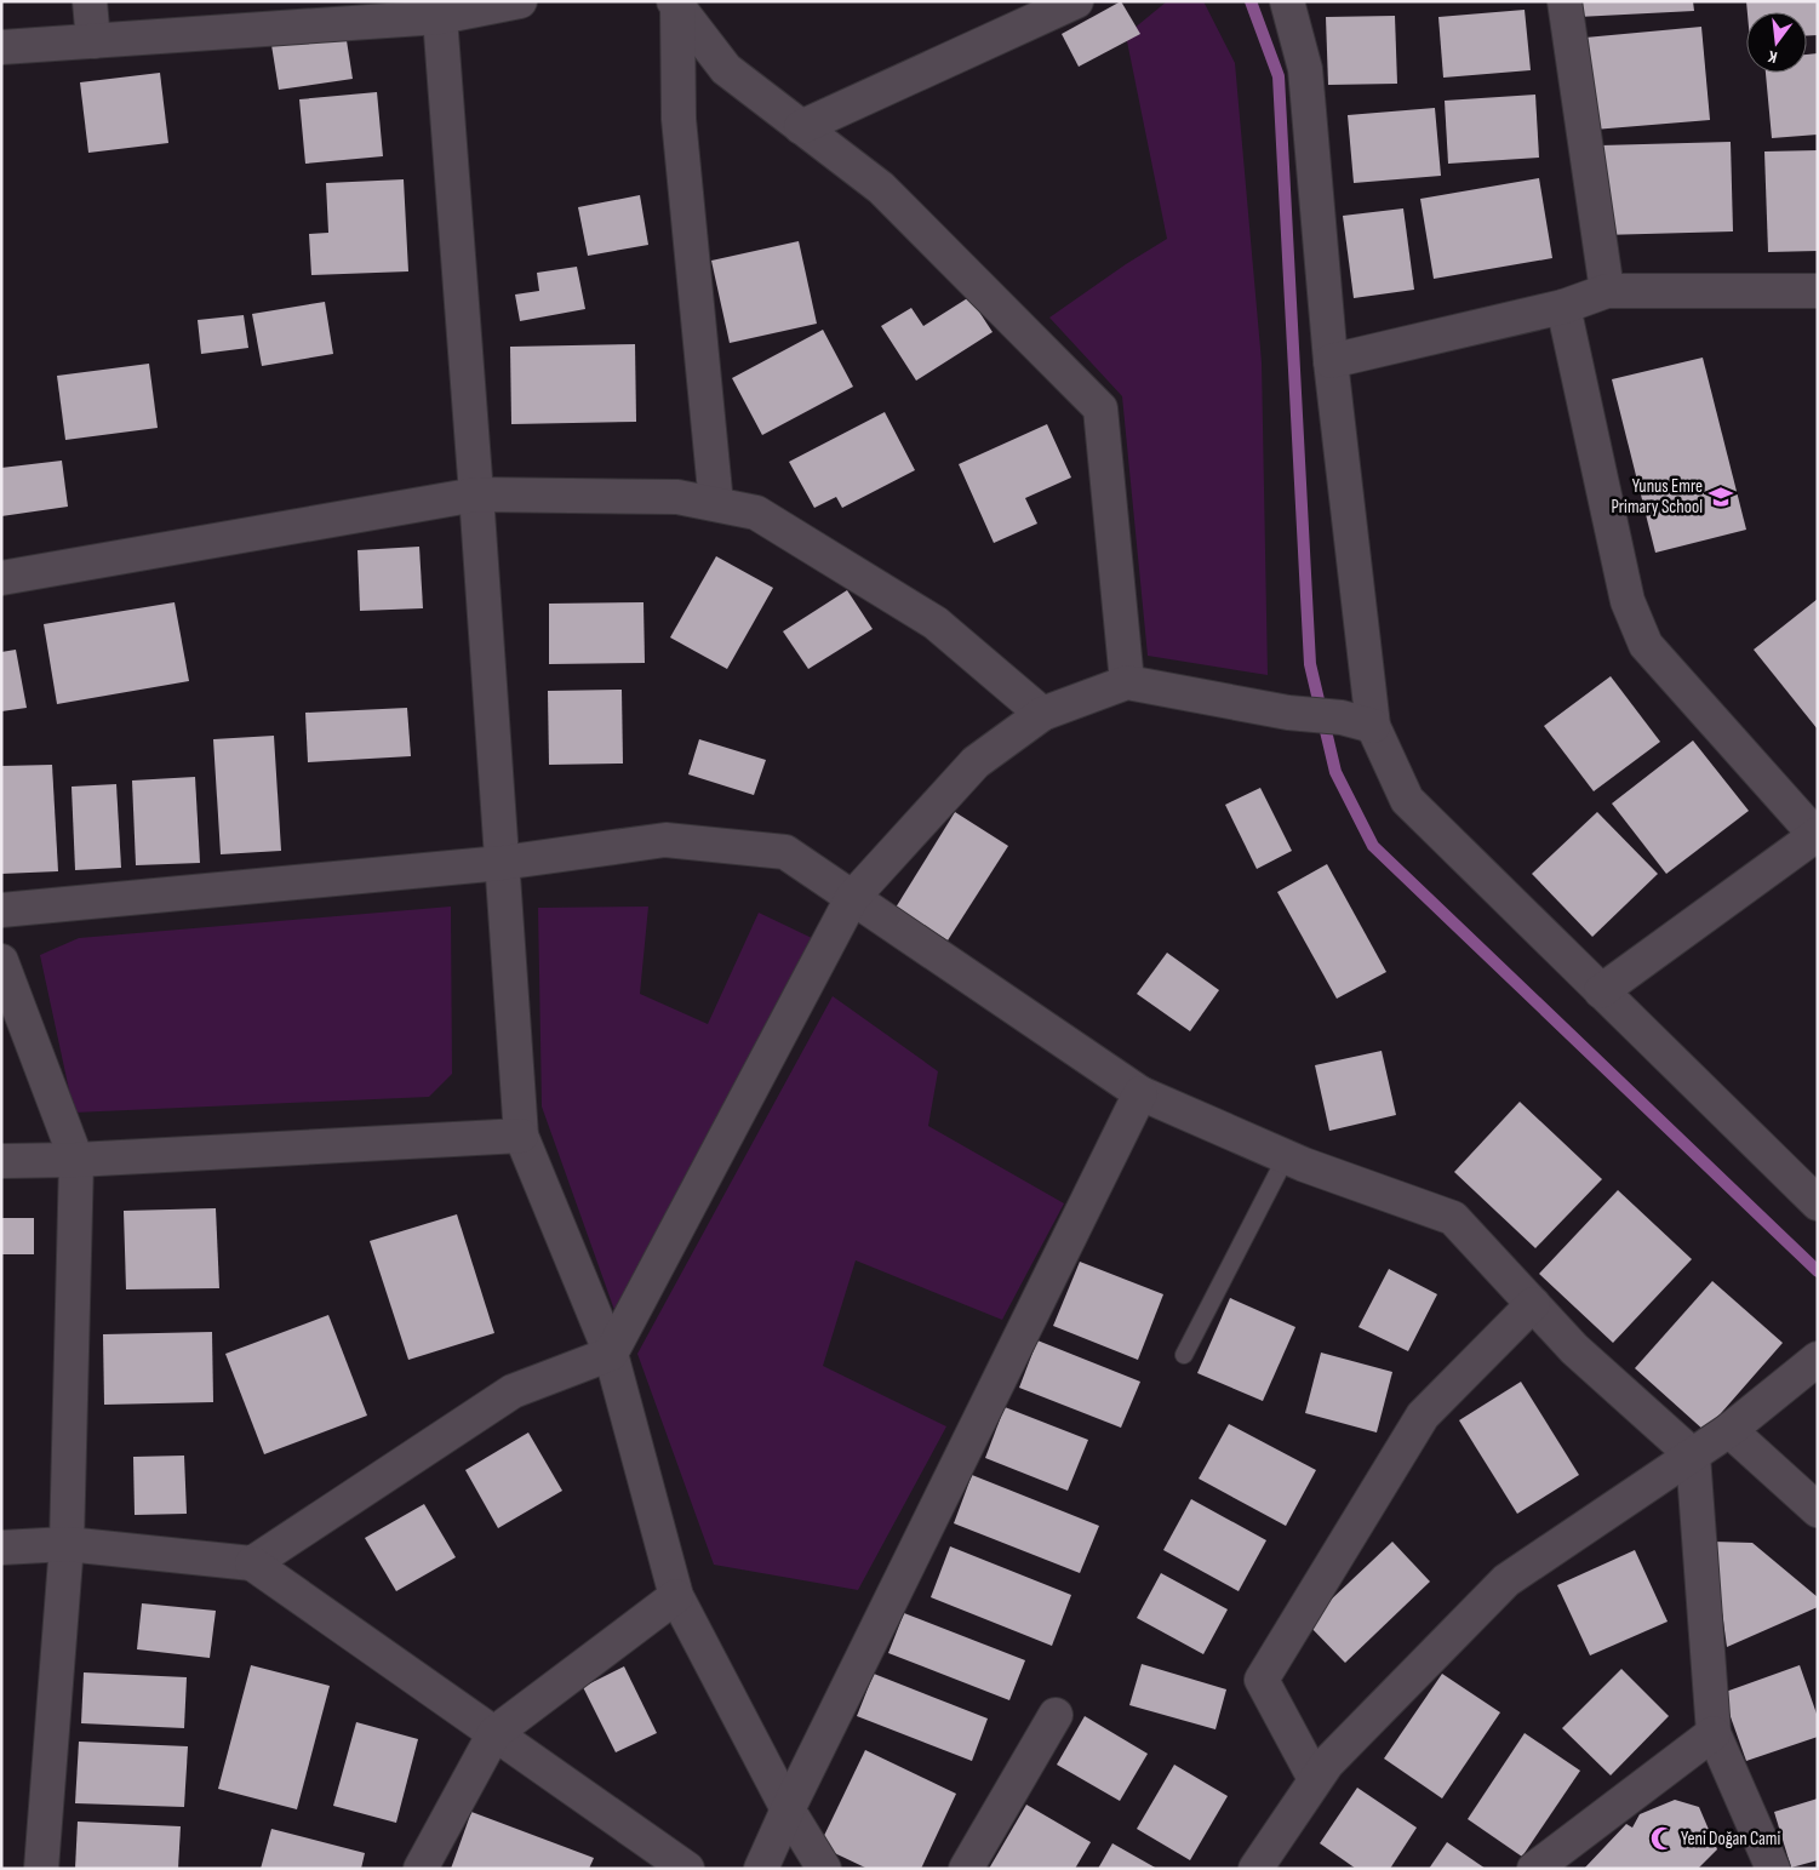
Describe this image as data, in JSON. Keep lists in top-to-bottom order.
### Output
{
  "places": {
    "school or university": ["Yunus Emre Primary School"],
    "mosque": ["Yeni Doğan Cami"]
  },
  "north": "bottom"
}
